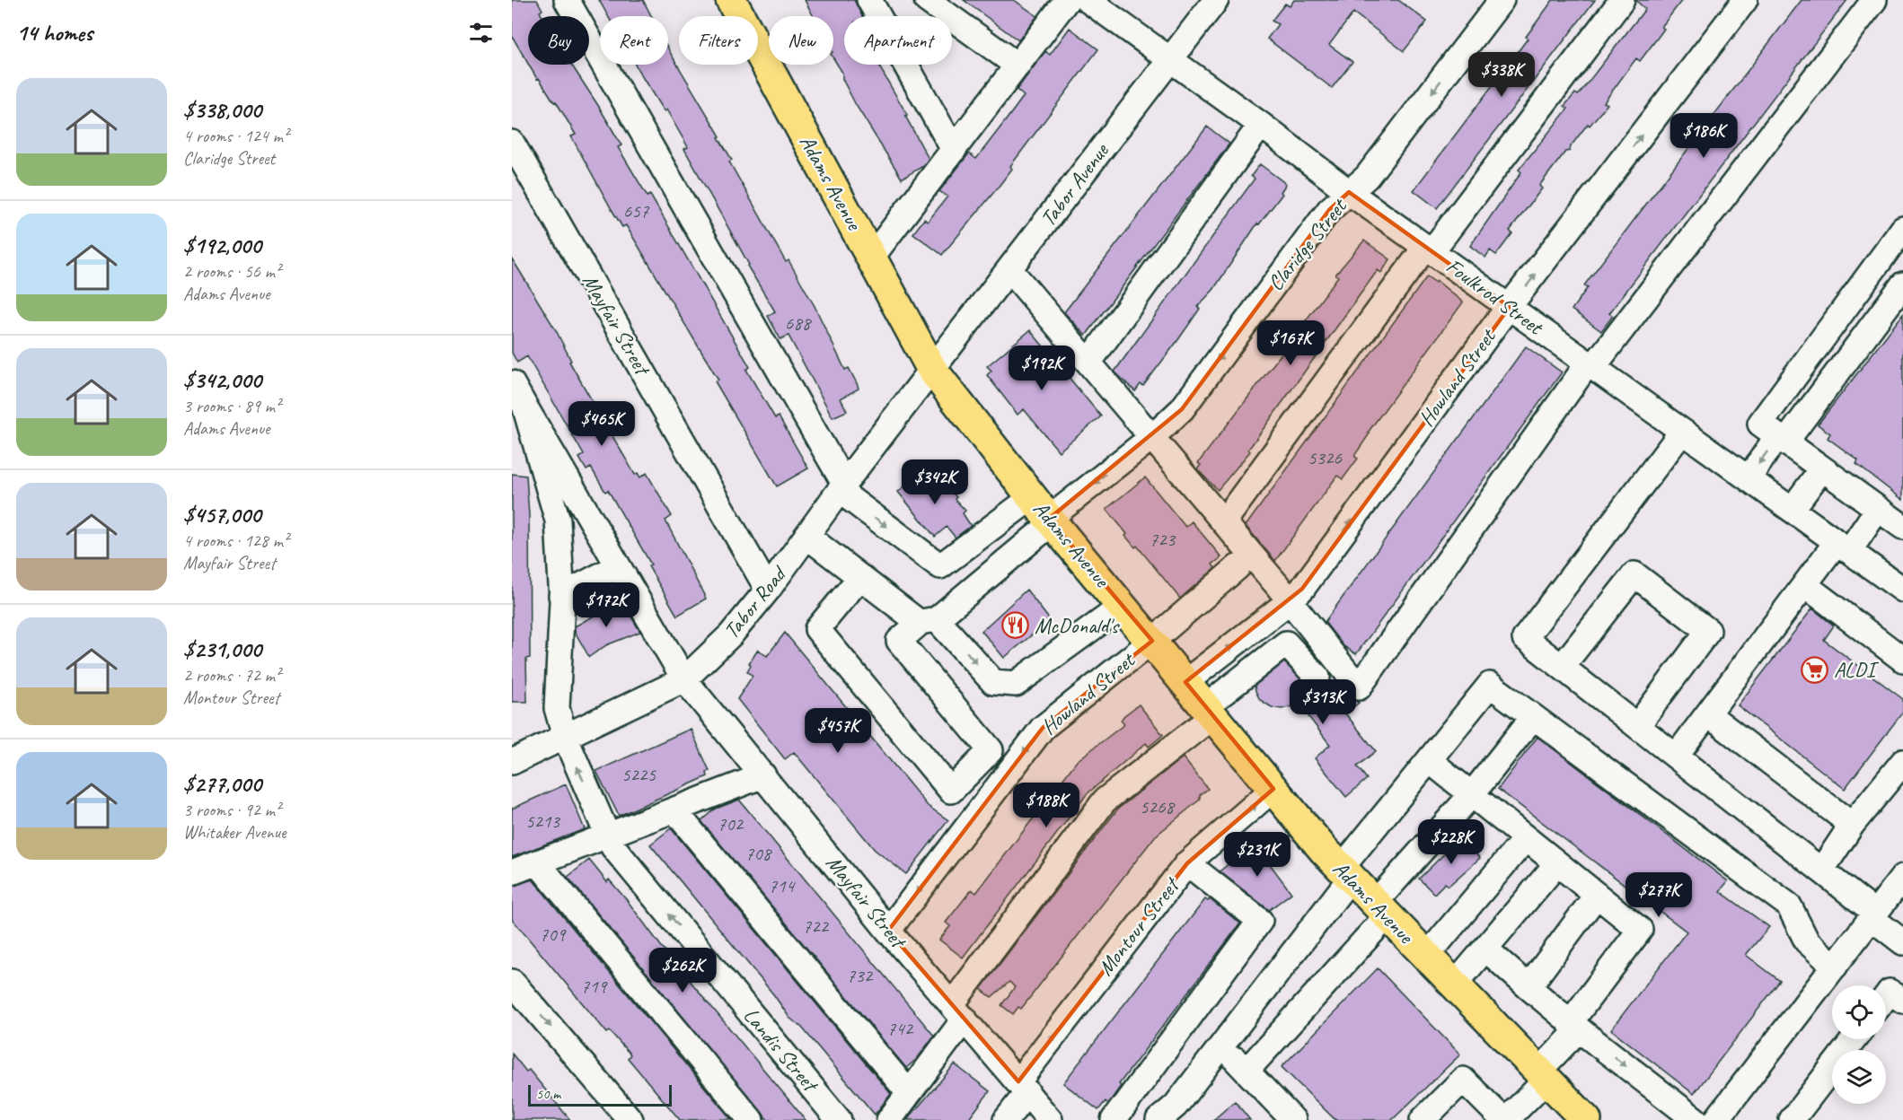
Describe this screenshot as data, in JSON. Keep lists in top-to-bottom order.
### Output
{
  "streets": {
    "highway": ["Adams Avenue"],
    "street": [
      "Tabor Avenue",
      "Claridge Street",
      "Foulkrod Street",
      "Mayfair Street",
      "Howland Street",
      "Tabor Road",
      "Montour Street",
      "Landis Street"
    ]
  },
  "crossings": [
    ["Adams Avenue", "Tabor Avenue"],
    ["Adams Avenue", "Claridge Street"],
    ["Adams Avenue", "Howland Street"],
    ["Adams Avenue", "Tabor Road"],
    ["Adams Avenue", "Montour Street"],
    ["Tabor Avenue", "Foulkrod Street"],
    ["Tabor Avenue", "Tabor Road"],
    ["Claridge Street", "Foulkrod Street"],
    ["Foulkrod Street", "Howland Street"],
    ["Mayfair Street", "Howland Street"],
    ["Mayfair Street", "Tabor Road"],
    ["Mayfair Street", "Montour Street"],
    ["Mayfair Street", "Landis Street"],
    ["Tabor Road", "Landis Street"]
  ],
  "places": {
    "restaurant": ["McDonald's"],
    "supermarket": ["ALDI"]
  },
  "house_numbers": [
    "657",
    "688",
    "5326",
    "723",
    "5225",
    "5268",
    "5213",
    "702",
    "708",
    "714",
    "722",
    "709",
    "732",
    "719",
    "742"
  ],
  "scale_bar": "50 m",
  "page": {
    "heading": "14 homes",
    "chip": [
      "Buy",
      "Rent",
      "Filters",
      "New",
      "Apartment"
    ],
    "price": [
      "$338K",
      "$186K",
      "$167K",
      "$192K",
      "$465K",
      "$342K",
      "$172K",
      "$313K",
      "$457K",
      "$188K",
      "$228K",
      "$231K",
      "$277K",
      "$262K"
    ],
    "list": [
      {
        "name": "$338,000",
        "note": "4 rooms · 124 m² · Claridge Street"
      },
      {
        "name": "$192,000",
        "note": "2 rooms · 56 m² · Adams Avenue"
      },
      {
        "name": "$342,000",
        "note": "3 rooms · 89 m² · Adams Avenue"
      },
      {
        "name": "$457,000",
        "note": "4 rooms · 128 m² · Mayfair Street"
      },
      {
        "name": "$231,000",
        "note": "2 rooms · 72 m² · Montour Street"
      },
      {
        "name": "$277,000",
        "note": "3 rooms · 92 m² · Whitaker Avenue"
      }
    ],
    "scale": "50 m"
  }
}
